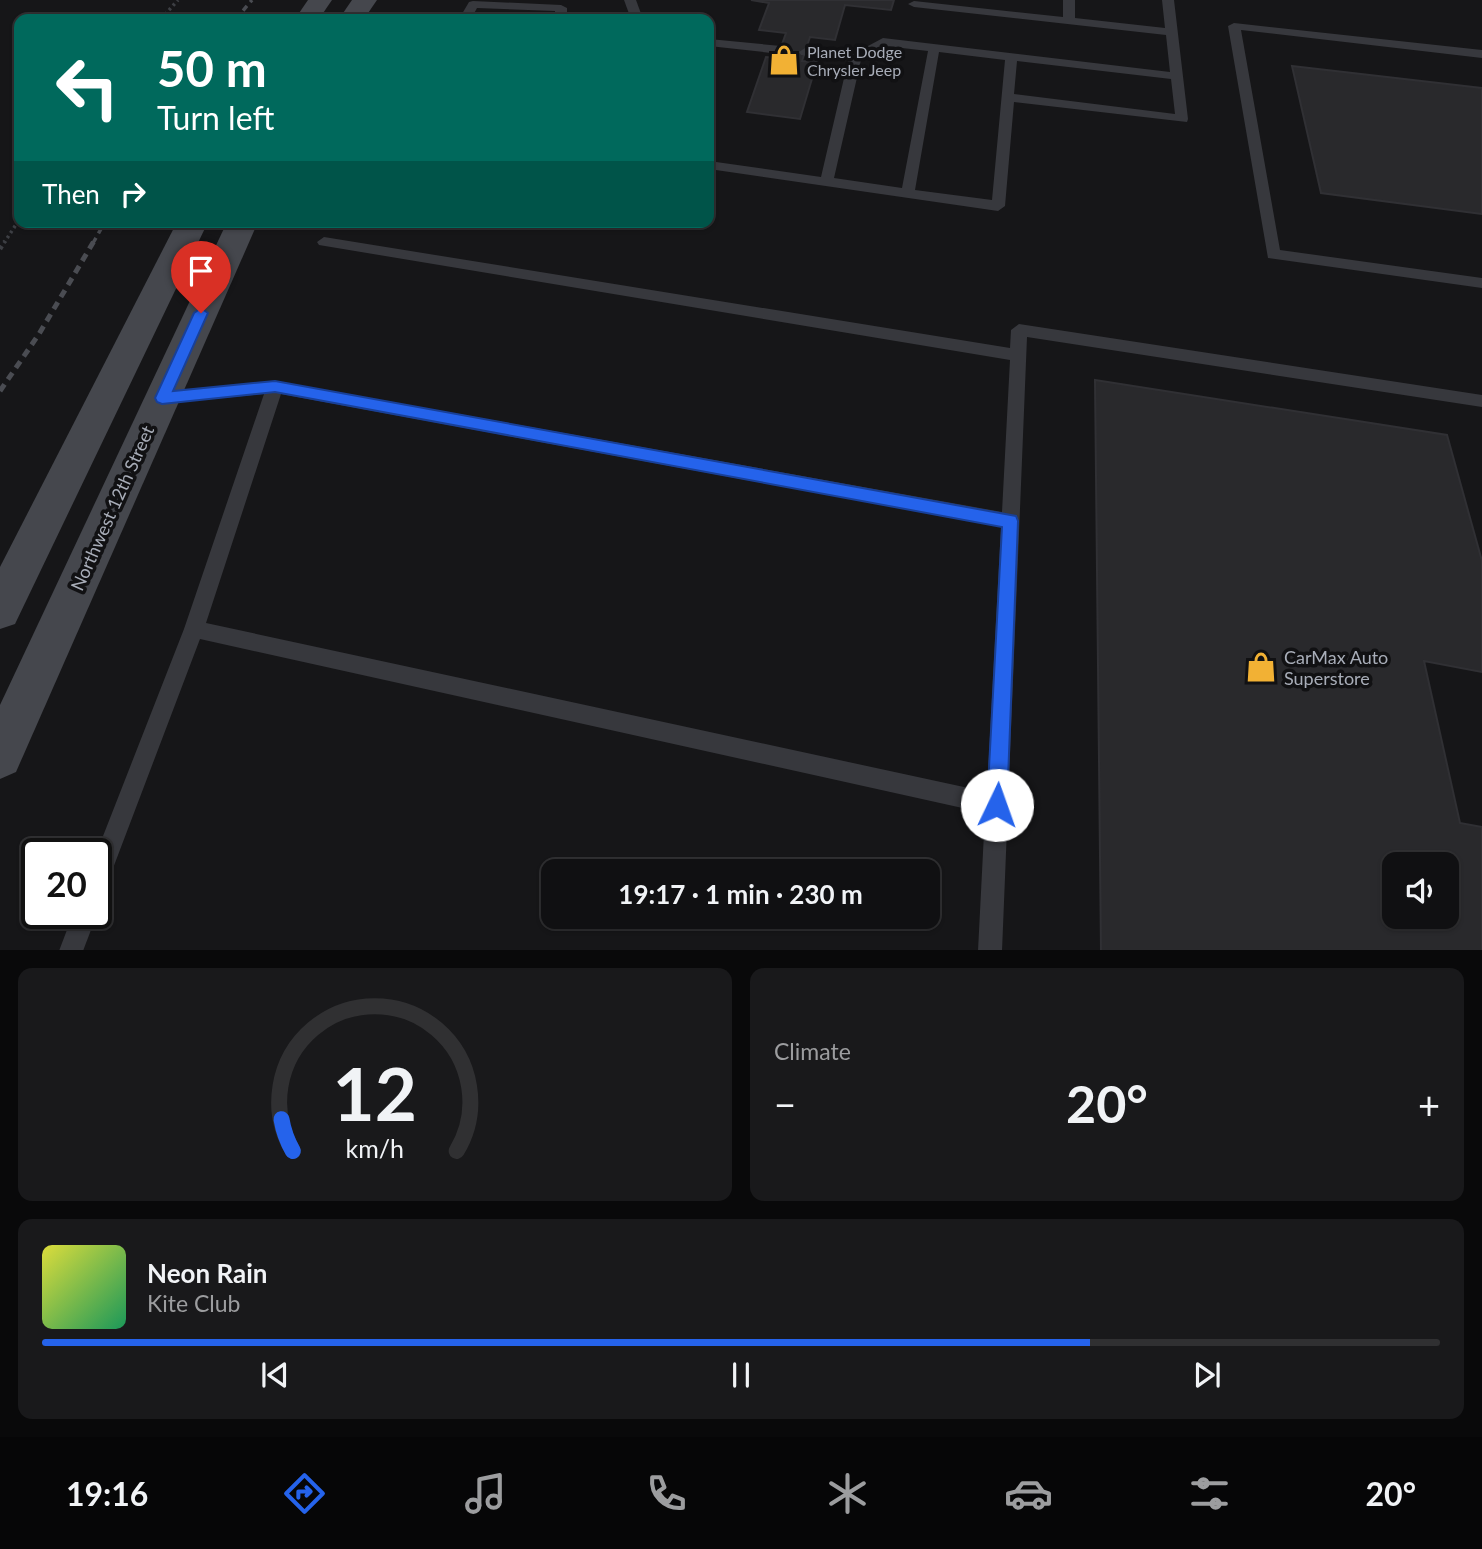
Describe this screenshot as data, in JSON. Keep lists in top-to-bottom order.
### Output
{
  "streets": {
    "main road": ["Northwest 12th Street"]
  },
  "places": {
    "shop": ["Planet Dodge Chrysler Jeep", "CarMax Auto Superstore"]
  },
  "page": {
    "turn": ["50 m", "Turn left"],
    "then": "Then",
    "limit": "20",
    "trip": "19:17 · 1 min · 230 m",
    "tile": "Climate",
    "heat": ["−", "20°", "+"],
    "song": ["Neon Rain", "Kite Club"],
    "tabs": ["19:16", "20°"],
    "gauge": ["12", "km/h"]
  }
}
